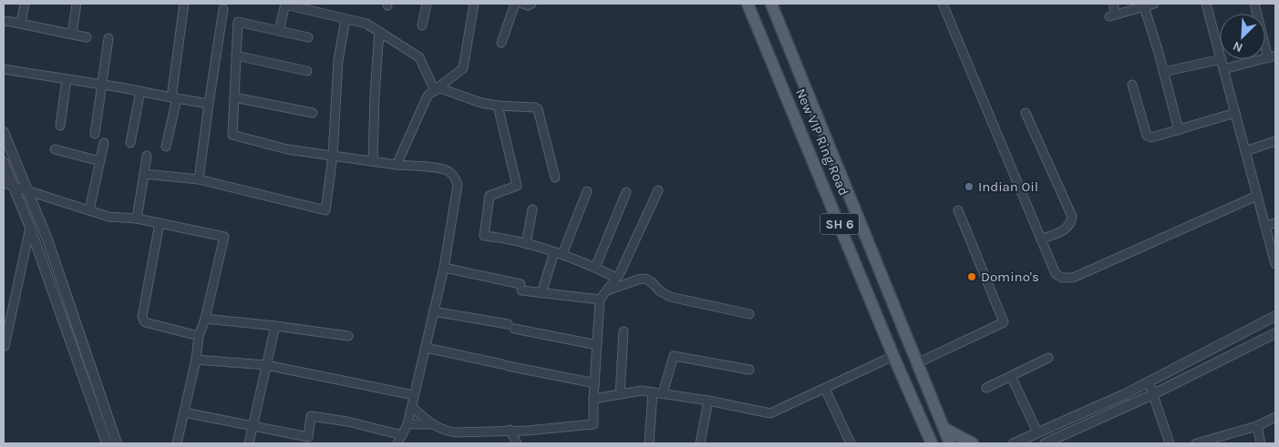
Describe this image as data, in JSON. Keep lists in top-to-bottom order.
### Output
{
  "streets": {
    "main road": ["New VIP Ring Road", "SH 6"]
  },
  "places": ["Indian Oil", "Domino's"],
  "north": "bottom left"
}
